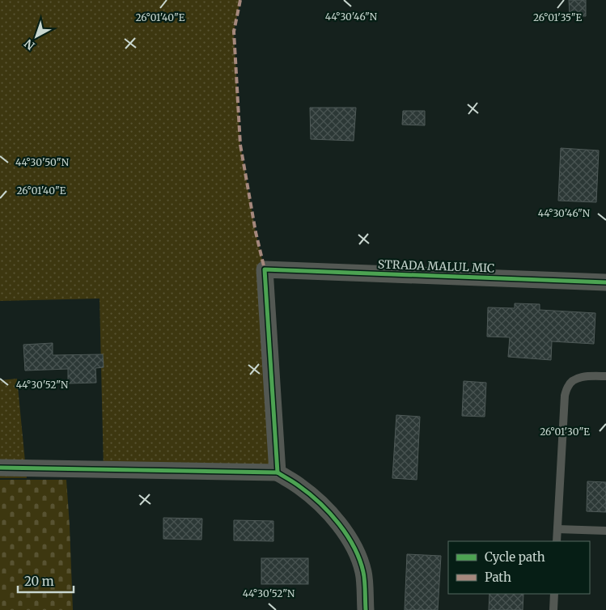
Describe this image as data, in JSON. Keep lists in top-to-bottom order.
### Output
{
  "streets": {
    "street": ["STRADA MALUL MIC"]
  },
  "legend": ["Cycle path", "Path"],
  "scale_bar": "20 m",
  "north": "bottom left",
  "coordinates": [
    "44°30'46\"N",
    "26°01'40\"E",
    "26°01'35\"E",
    "44°30'50\"N",
    "44°30'52\"N",
    "26°01'30\"E"
  ]
}
